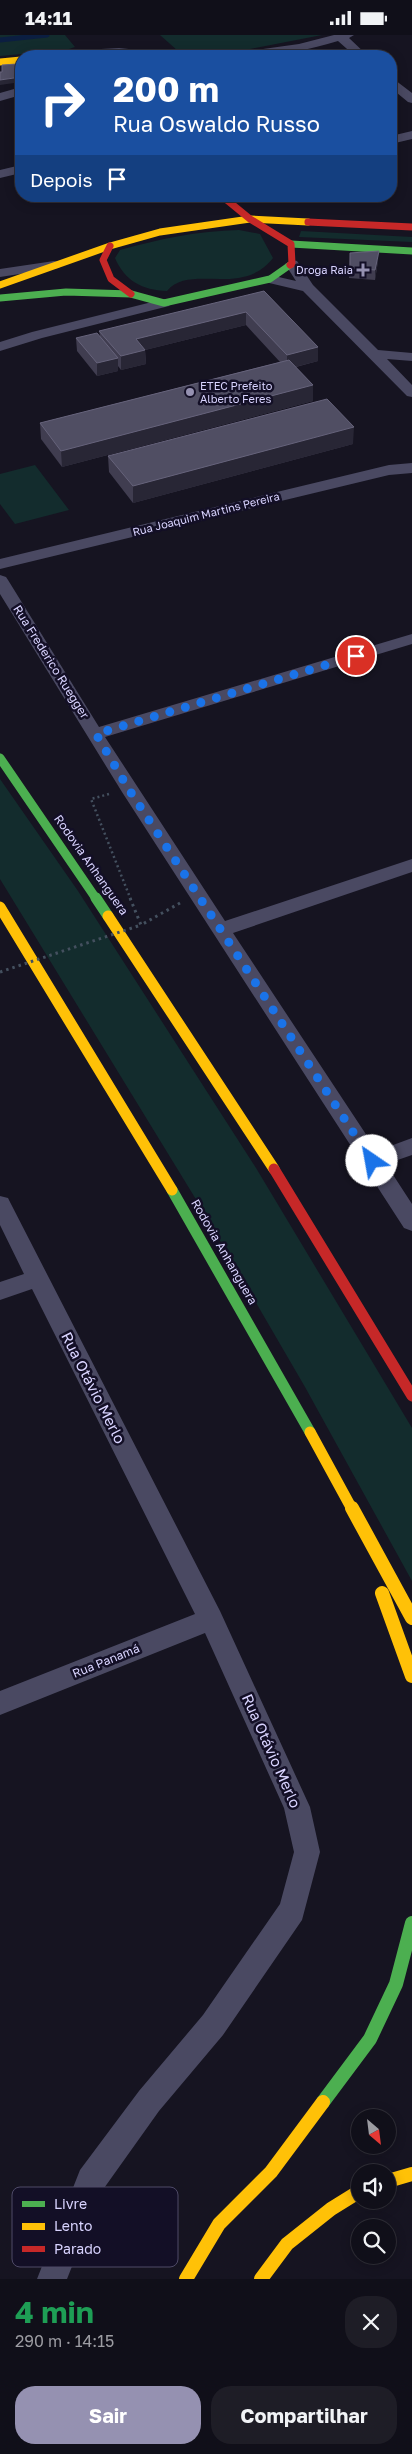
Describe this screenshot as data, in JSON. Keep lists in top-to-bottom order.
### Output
{
  "streets": {
    "main road": ["Rodovia Anhanguera"],
    "street": [
      "Rua Joaquim Martins Pereira",
      "Rua Frederico Ruegger",
      "Rua Otávio Merlo",
      "Rua Panamá"
    ]
  },
  "crossings": [
    ["Rua Otávio Merlo", "Rua Panamá"]
  ],
  "places": {
    "health": ["Droga Raia"],
    "other": ["ETEC Prefeito Alberto Feres"]
  },
  "legend": ["Livre", "Lento", "Parado"],
  "north": "bottom right",
  "page": {
    "status": "14:11",
    "turn": ["200 m", "Rua Oswaldo Russo"],
    "then": "Depois",
    "heading": ["4 min", "290 m · 14:15"],
    "buttons": ["Sair", "Compartilhar"]
  }
}
